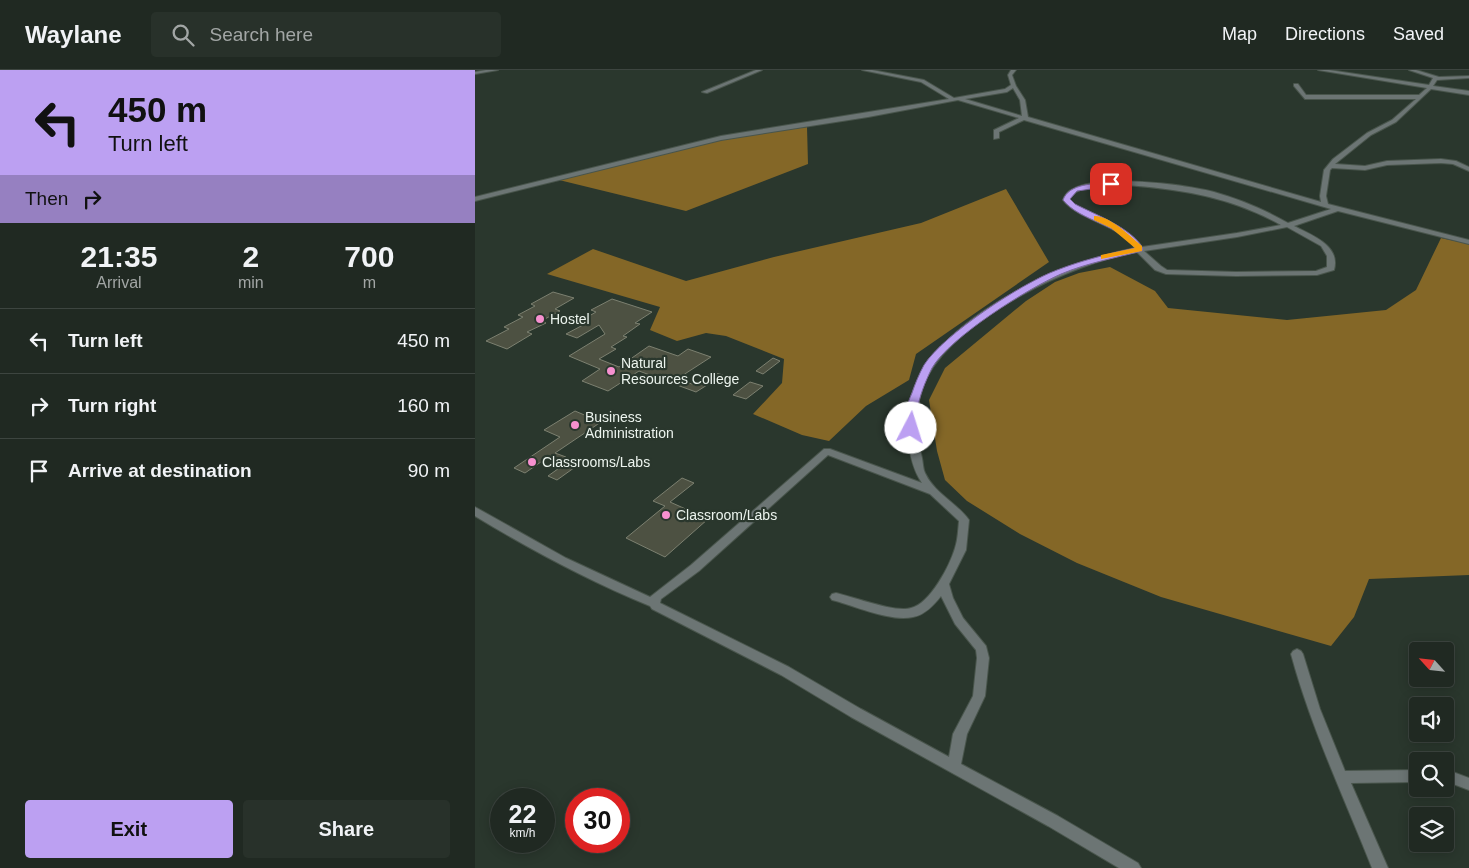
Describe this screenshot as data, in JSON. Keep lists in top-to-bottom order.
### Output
{
  "places": [
    "Hostel",
    "Natural Resources College",
    "Business Administration",
    "Classrooms/Labs",
    "Classroom/Labs"
  ],
  "north": "top left",
  "page": {
    "header": "Waylane",
    "search": "Search here",
    "nav": ["Map", "Directions", "Saved"],
    "turn": ["450 m", "Turn left"],
    "then": "Then",
    "eta": [
      "21:35",
      "Arrival",
      "2",
      "min",
      "700",
      "m"
    ],
    "list": [
      {
        "name": "Turn left",
        "value": "450 m"
      },
      {
        "name": "Turn right",
        "value": "160 m"
      },
      {
        "name": "Arrive at destination",
        "value": "90 m"
      }
    ],
    "speed": "22 km/h",
    "limit": "30",
    "buttons": ["Exit", "Share"]
  }
}
